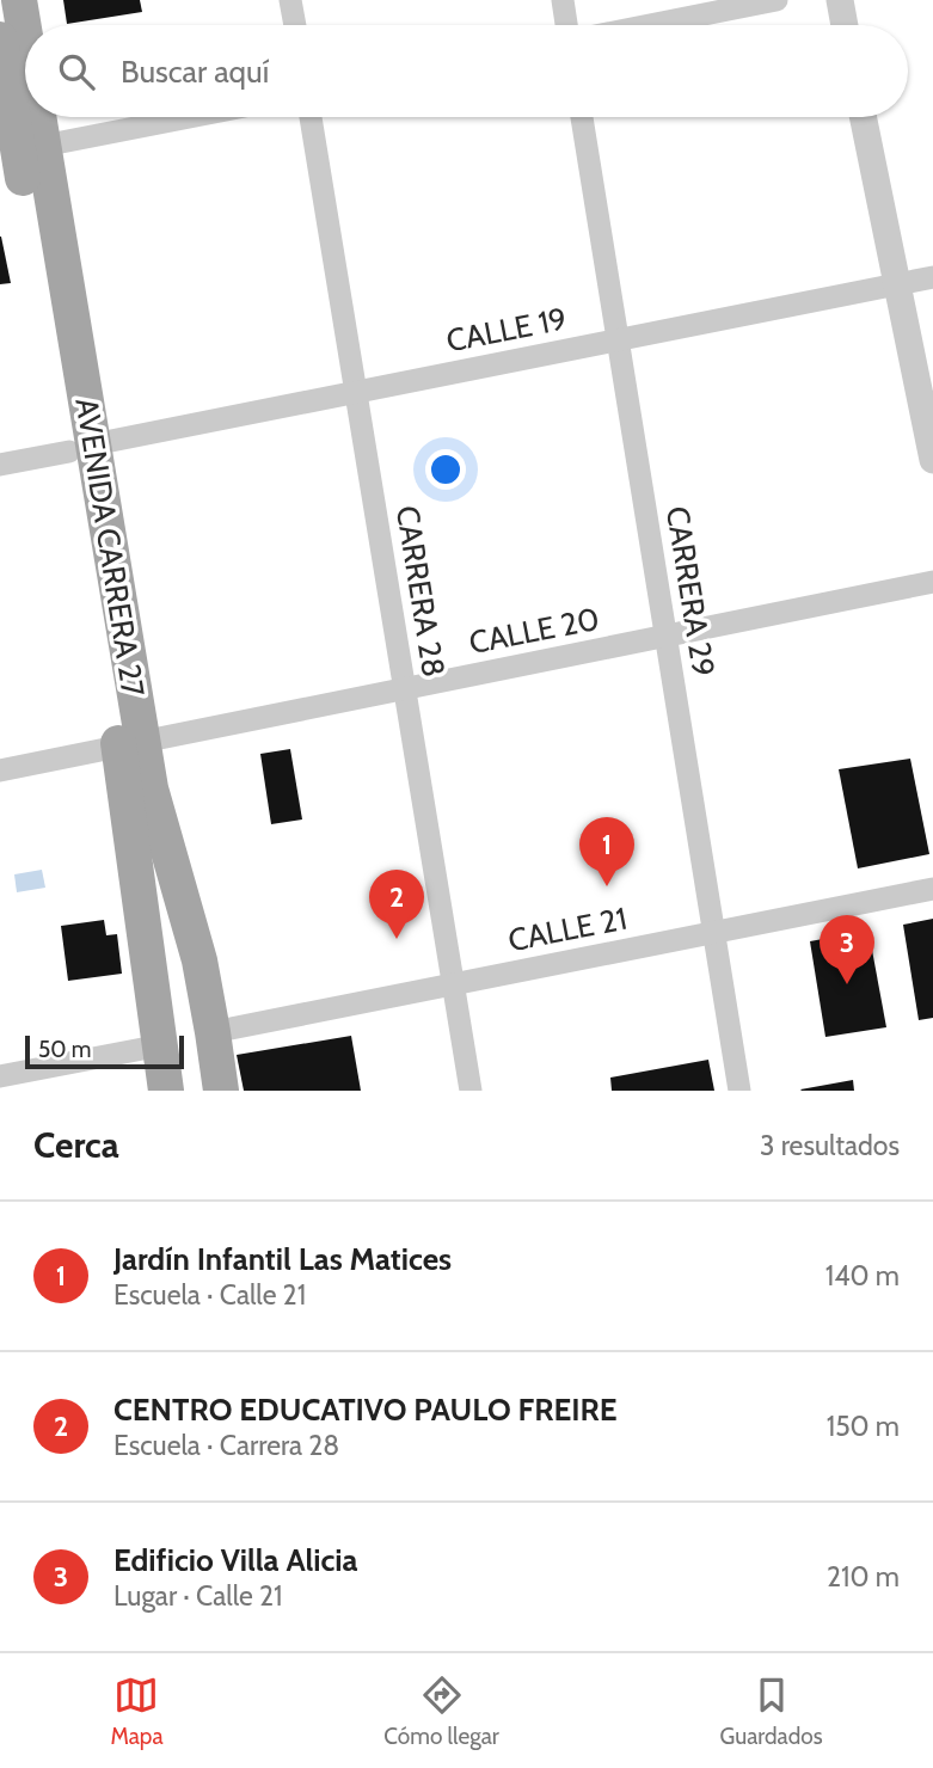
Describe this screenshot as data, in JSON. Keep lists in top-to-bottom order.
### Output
{
  "streets": {
    "main road": ["AVENIDA CARRERA 27"],
    "street": [
      "CALLE 19",
      "CARRERA 28",
      "CARRERA 29",
      "CALLE 20",
      "CALLE 21"
    ]
  },
  "crossings": [
    ["CALLE 19", "AVENIDA CARRERA 27"],
    ["CALLE 19", "CARRERA 28"],
    ["CALLE 19", "CARRERA 29"],
    ["AVENIDA CARRERA 27", "CALLE 20"],
    ["AVENIDA CARRERA 27", "CALLE 21"],
    ["CARRERA 28", "CALLE 20"],
    ["CARRERA 28", "CALLE 21"],
    ["CARRERA 29", "CALLE 20"],
    ["CARRERA 29", "CALLE 21"]
  ],
  "scale_bar": "50 m",
  "page": {
    "search": "Buscar aquí",
    "pins": ["1", "2", "3"],
    "scale": "50 m",
    "heading": ["Cerca", "3 resultados"],
    "list": [
      {
        "mark": "1",
        "name": "Jardín Infantil Las Matices",
        "note": "Escuela · Calle 21",
        "value": "140 m"
      },
      {
        "mark": "2",
        "name": "CENTRO EDUCATIVO PAULO FREIRE",
        "note": "Escuela · Carrera 28",
        "value": "150 m"
      },
      {
        "mark": "3",
        "name": "Edificio Villa Alicia",
        "note": "Lugar · Calle 21",
        "value": "210 m"
      }
    ],
    "nav": ["Mapa", "Cómo llegar", "Guardados"]
  }
}
